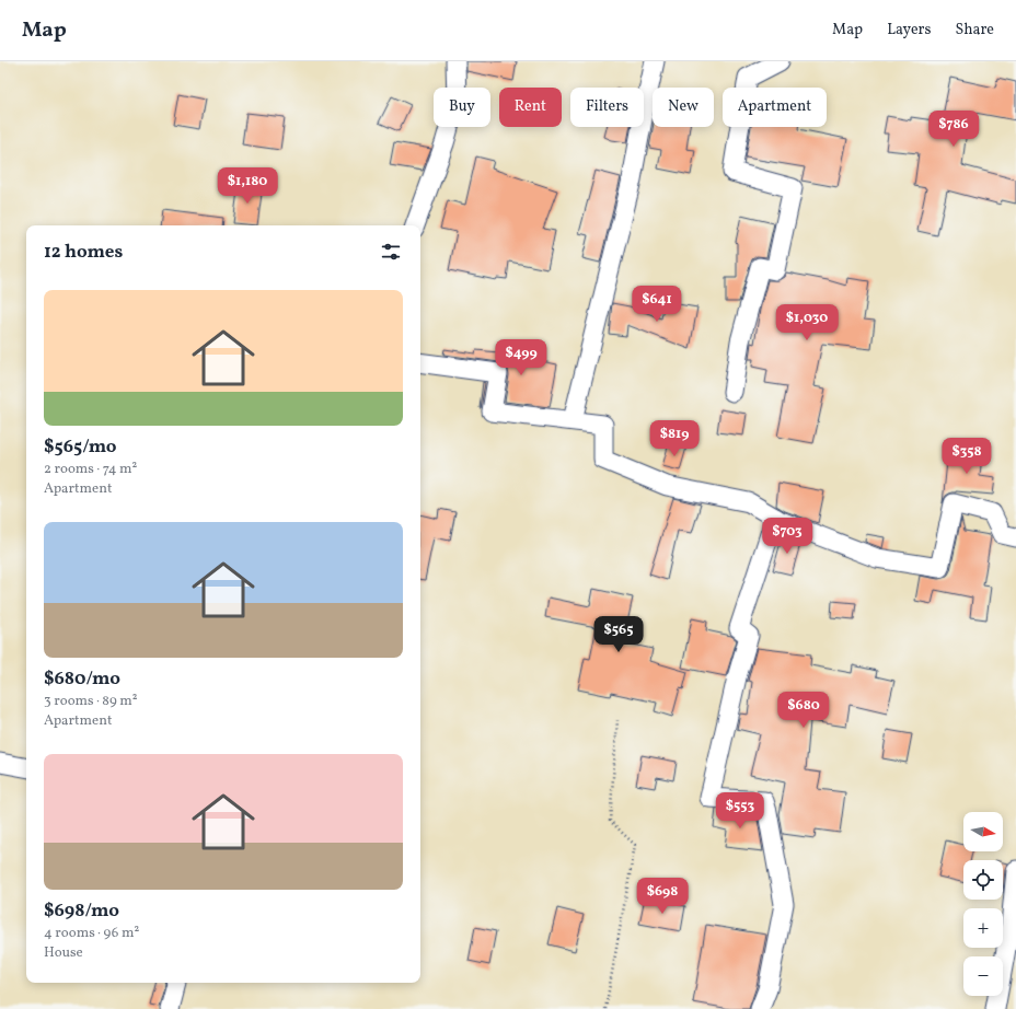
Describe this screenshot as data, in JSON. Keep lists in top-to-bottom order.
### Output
{
  "north": "right",
  "page": {
    "header": "Map",
    "nav": ["Map", "Layers", "Share"],
    "chip": [
      "Buy",
      "Rent",
      "Filters",
      "New",
      "Apartment"
    ],
    "price": [
      "$786",
      "$1,180",
      "$641",
      "$1,030",
      "$499",
      "$819",
      "$358",
      "$703",
      "$565",
      "$680",
      "$553",
      "$698"
    ],
    "heading": "12 homes",
    "list": [
      {
        "name": "$565/mo",
        "note": "2 rooms · 74 m² · Apartment"
      },
      {
        "name": "$680/mo",
        "note": "3 rooms · 89 m² · Apartment"
      },
      {
        "name": "$698/mo",
        "note": "4 rooms · 96 m² · House"
      }
    ],
    "map_buttons": ["+", "−"]
  }
}
